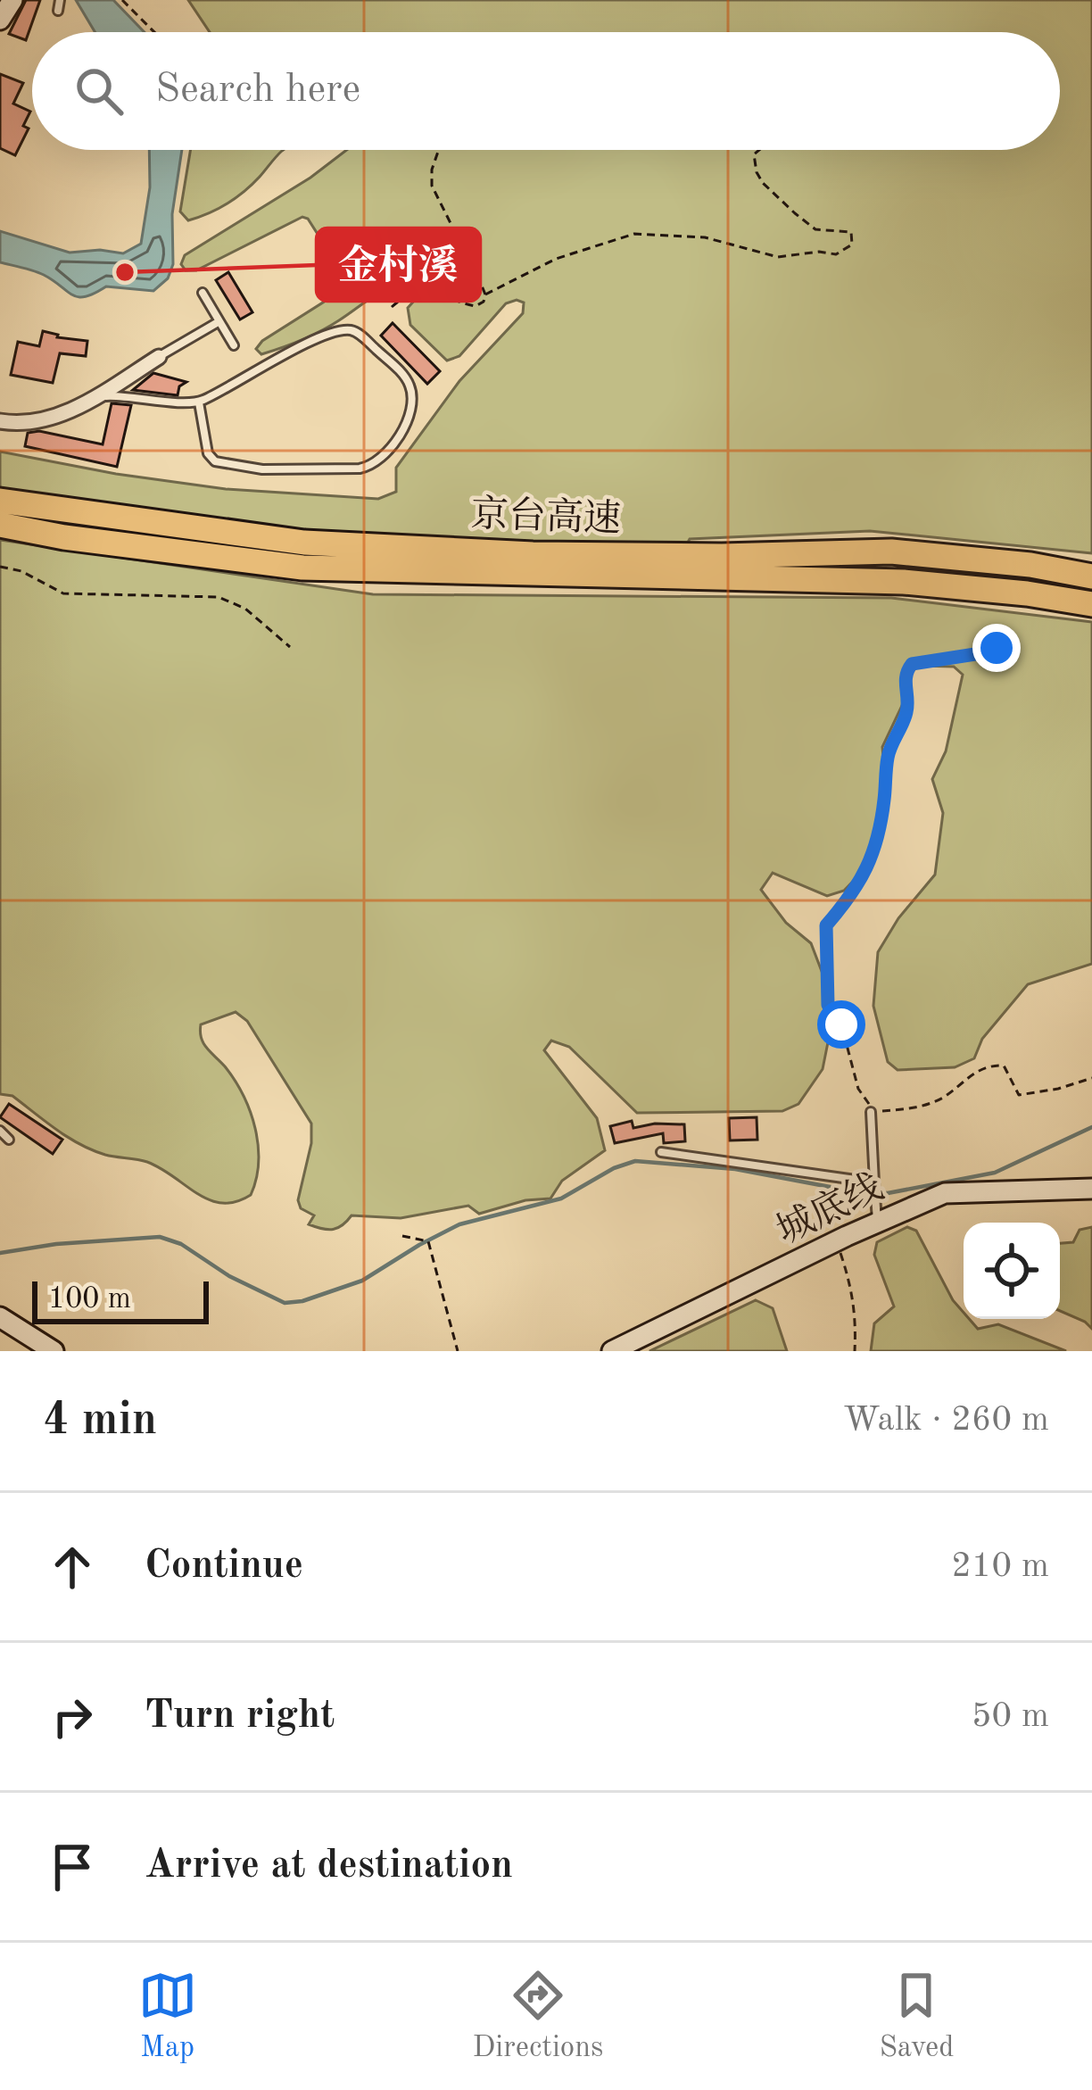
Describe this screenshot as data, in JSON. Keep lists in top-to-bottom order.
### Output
{
  "streets": {
    "highway": ["京台高速"],
    "main road": ["城底线"]
  },
  "places": ["金村溪"],
  "scale_bar": "100 m",
  "page": {
    "search": "Search here",
    "scale": "100 m",
    "heading": ["4 min", "Walk · 260 m"],
    "list": [
      ["Continue", "210 m"],
      ["Turn right", "50 m"],
      "Arrive at destination"
    ],
    "nav": ["Map", "Directions", "Saved"]
  }
}
